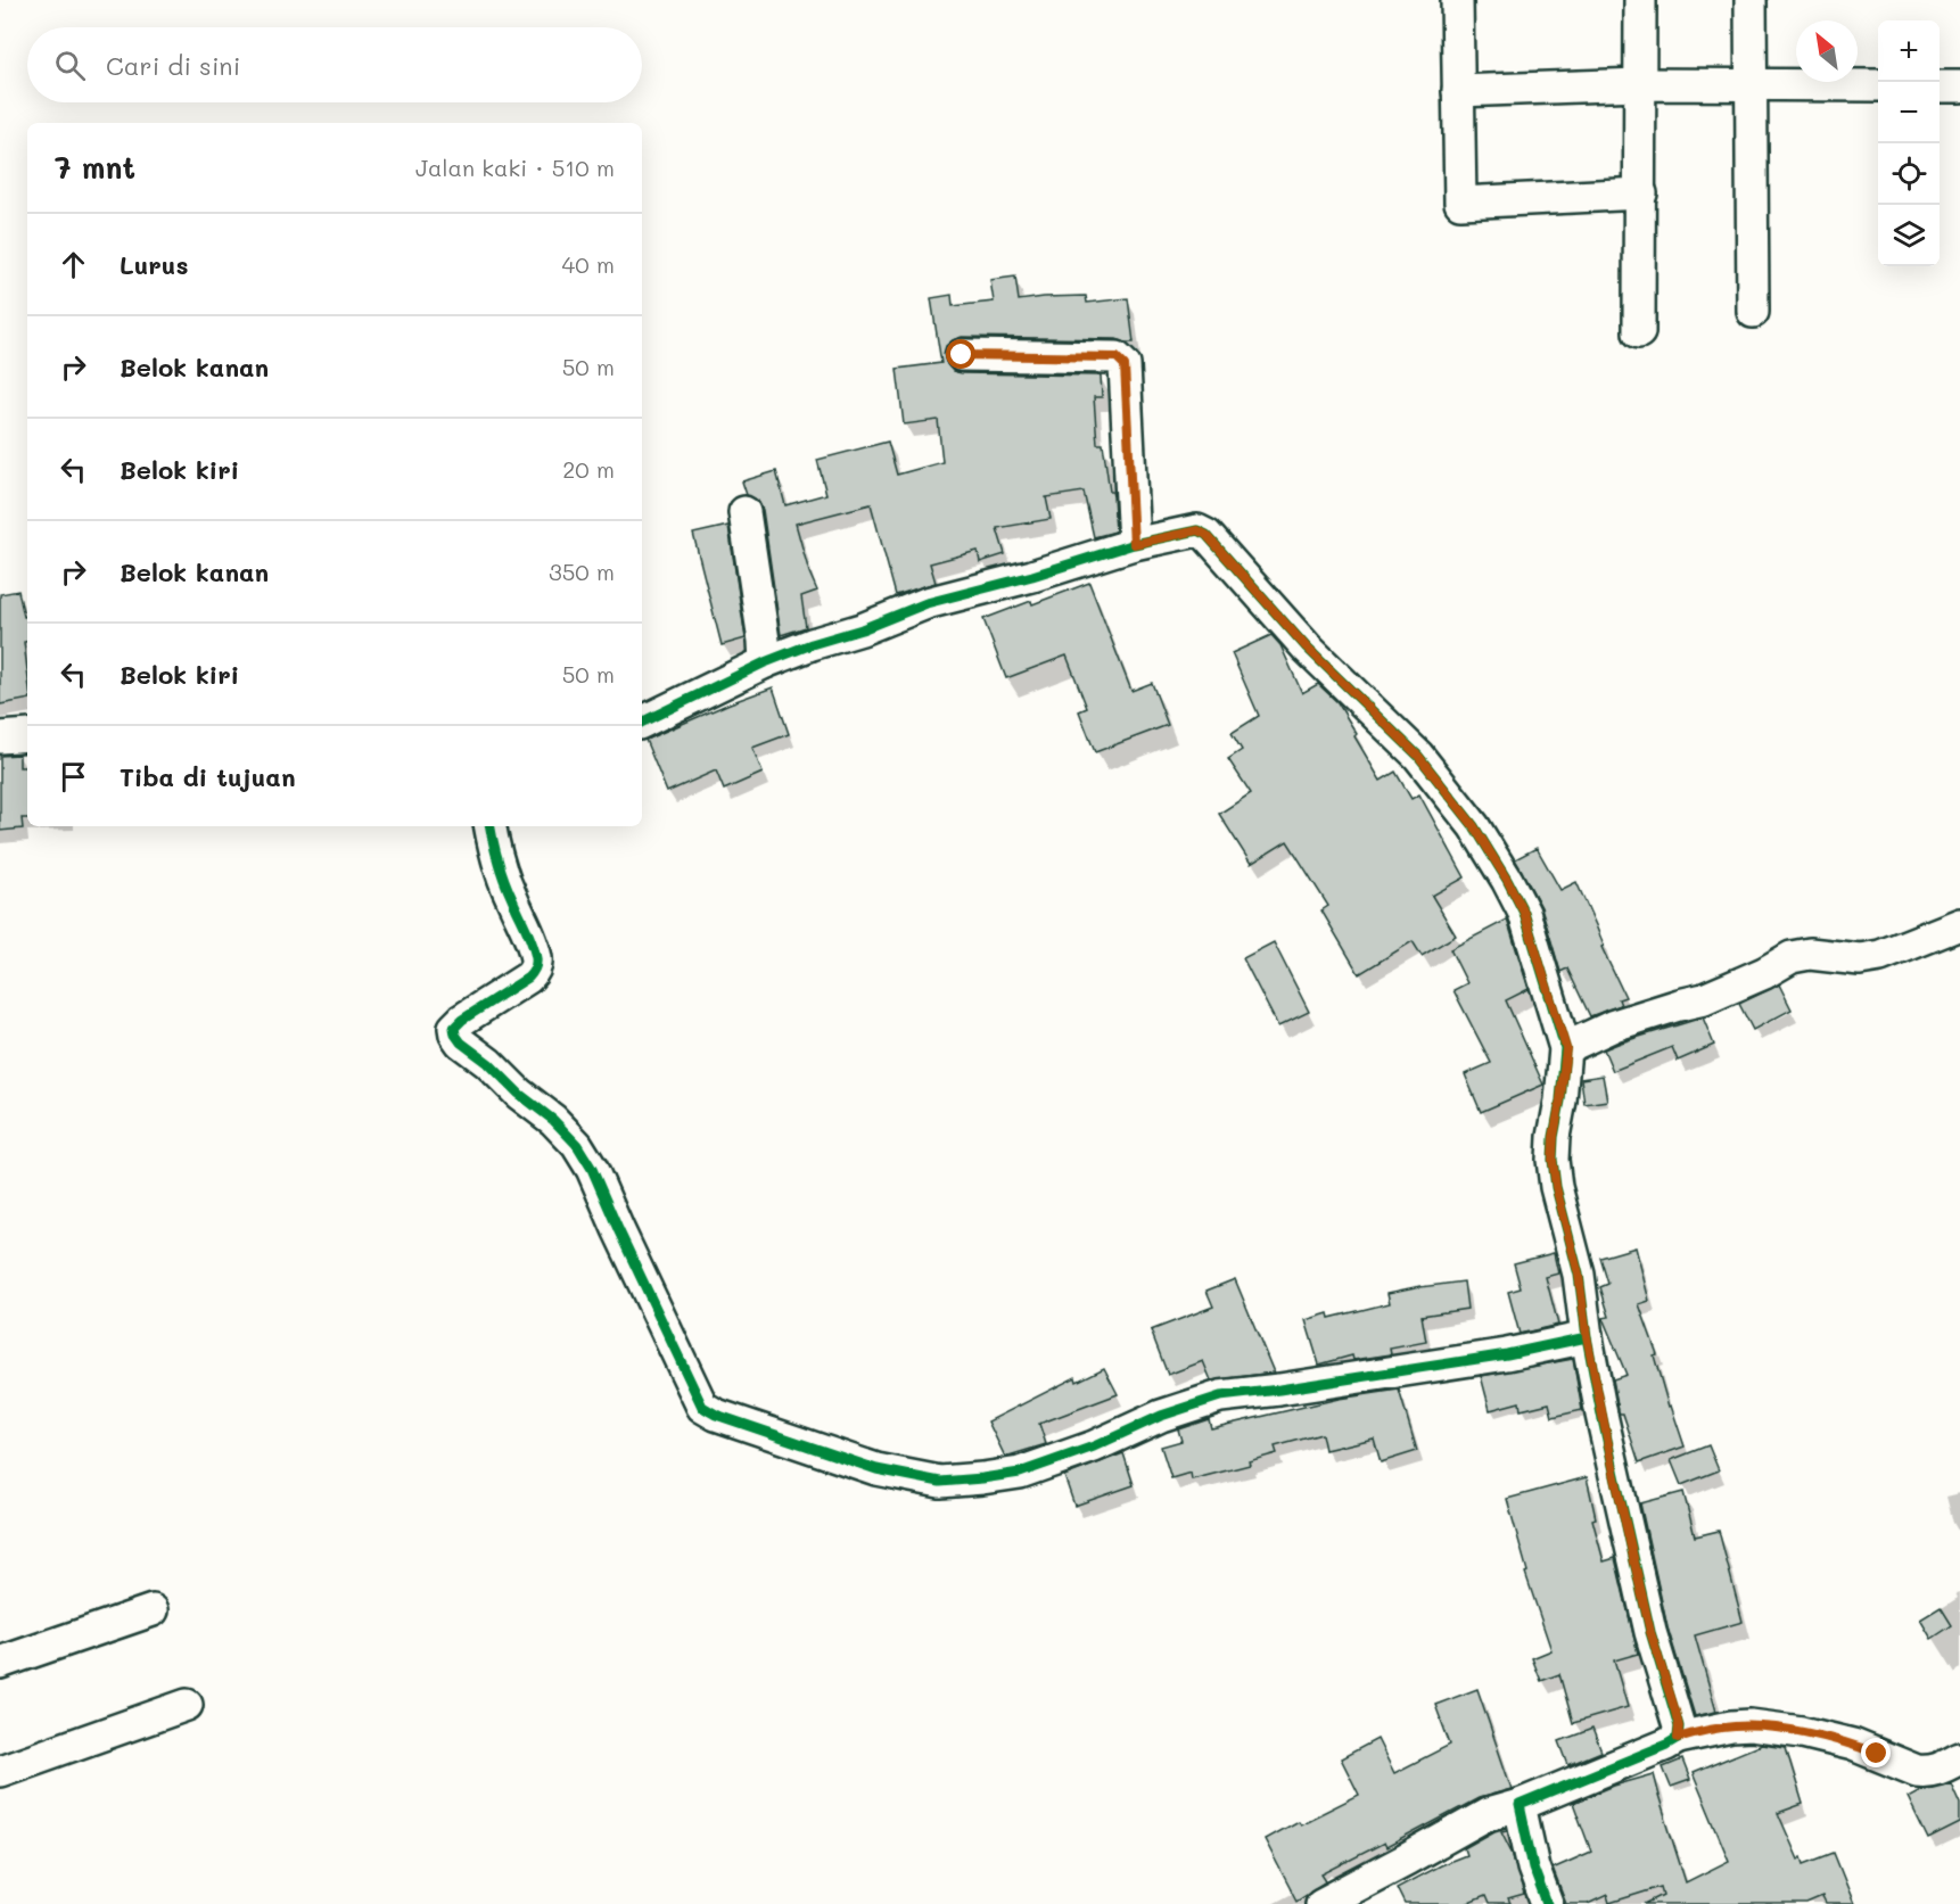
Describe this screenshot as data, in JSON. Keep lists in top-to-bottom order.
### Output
{
  "north": "top left",
  "page": {
    "map_buttons": ["+", "−"],
    "search": "Cari di sini",
    "heading": ["7 mnt", "Jalan kaki · 510 m"],
    "list": [
      ["Lurus", "40 m"],
      ["Belok kanan", "50 m"],
      ["Belok kiri", "20 m"],
      ["Belok kanan", "350 m"],
      ["Belok kiri", "50 m"],
      "Tiba di tujuan"
    ]
  }
}
